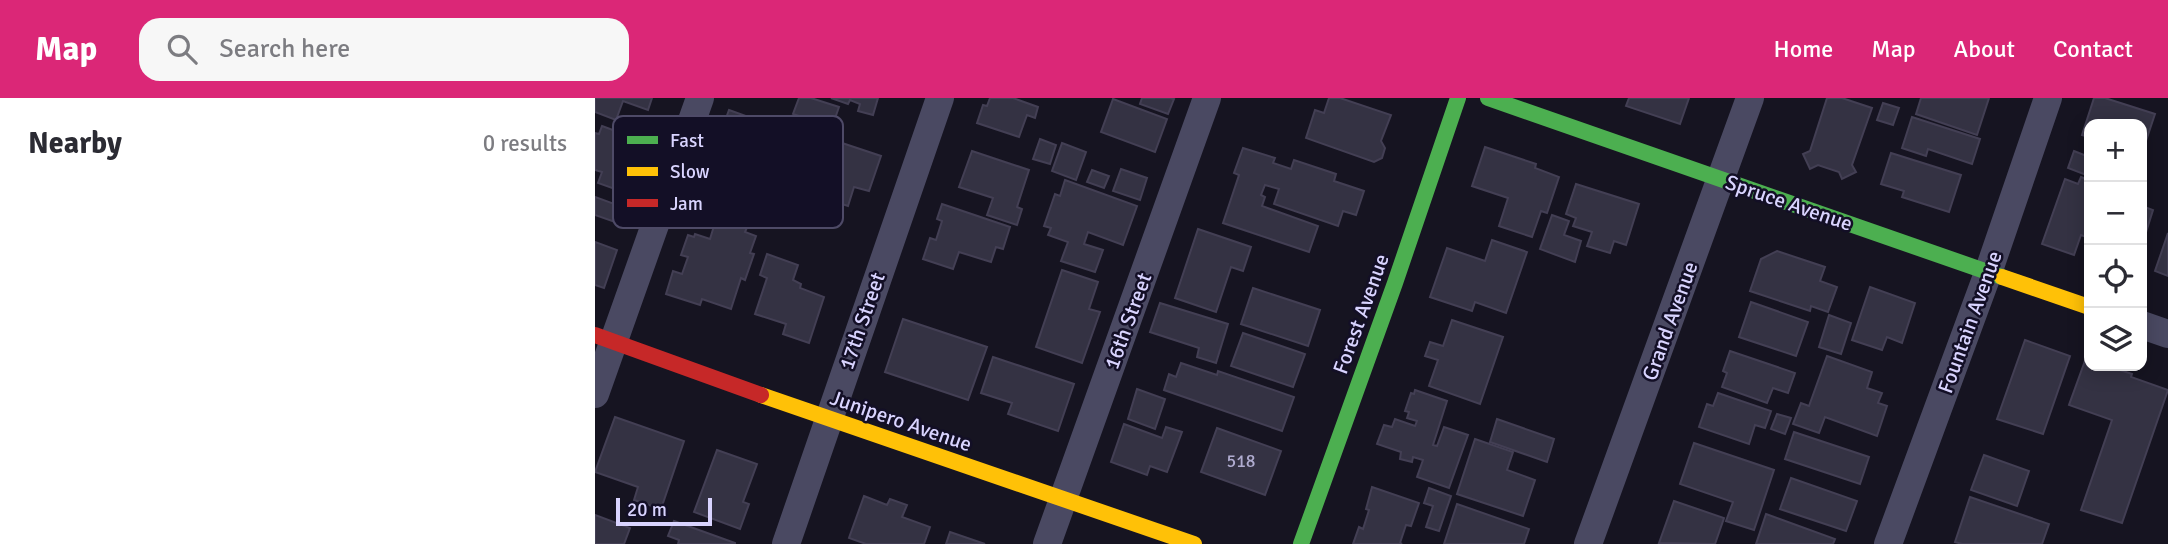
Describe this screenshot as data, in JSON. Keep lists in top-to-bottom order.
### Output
{
  "streets": {
    "street": [
      "Spruce Avenue",
      "Forest Avenue",
      "17th Street",
      "16th Street",
      "Grand Avenue",
      "Fountain Avenue",
      "Junipero Avenue"
    ]
  },
  "crossings": [
    ["Spruce Avenue", "Grand Avenue"],
    ["Spruce Avenue", "Fountain Avenue"],
    ["17th Street", "Junipero Avenue"],
    ["16th Street", "Junipero Avenue"]
  ],
  "house_numbers": ["518"],
  "legend": ["Fast", "Slow", "Jam"],
  "scale_bar": "20 m",
  "page": {
    "header": "Map",
    "search": "Search here",
    "nav": [
      "Home",
      "Map",
      "About",
      "Contact"
    ],
    "heading": ["Nearby", "0 results"],
    "map_buttons": ["+", "−"],
    "scale": "20 m"
  }
}
